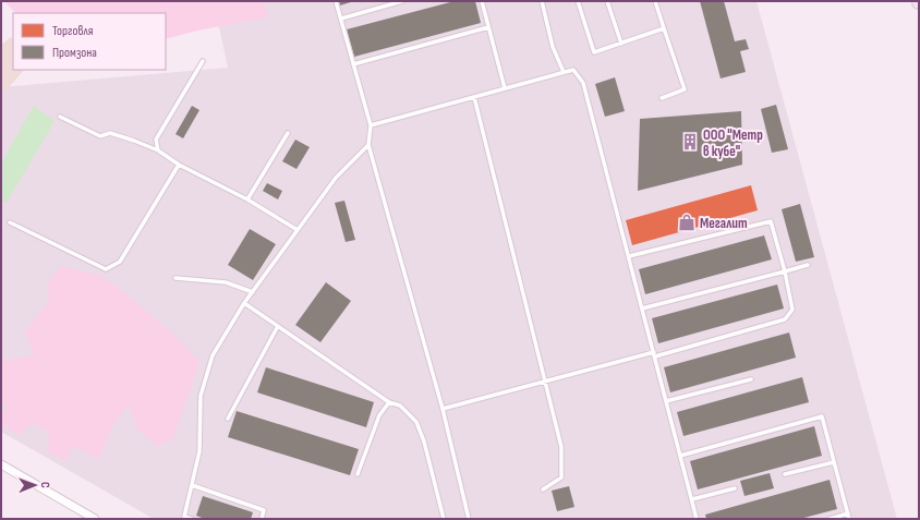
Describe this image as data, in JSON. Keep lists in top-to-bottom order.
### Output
{
  "places": {
    "building": ["ООО \"Метр в кубе\""],
    "shop": ["Мегалит"]
  },
  "legend": ["Торговля", "Промзона"],
  "north": "right"
}
